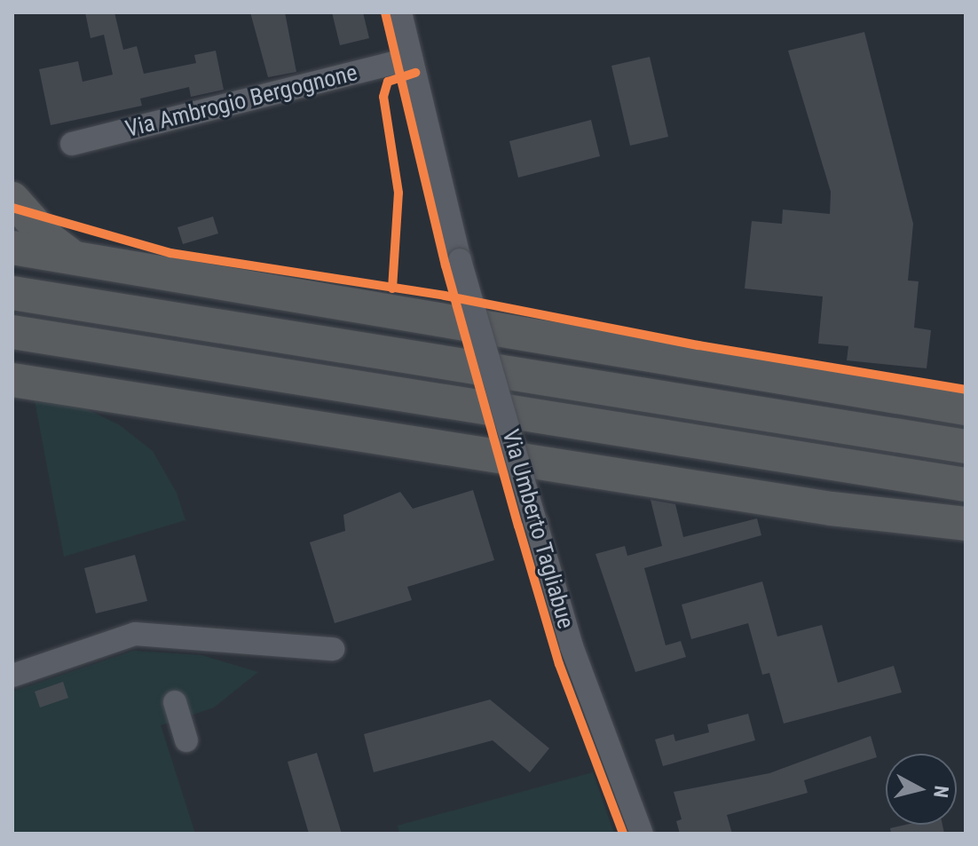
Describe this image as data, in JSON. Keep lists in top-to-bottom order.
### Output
{
  "streets": {
    "street": ["Via Ambrogio Bergognone", "Via Umberto Tagliabue"]
  },
  "crossings": [
    ["Via Ambrogio Bergognone", "Via Umberto Tagliabue"]
  ],
  "north": "right"
}
